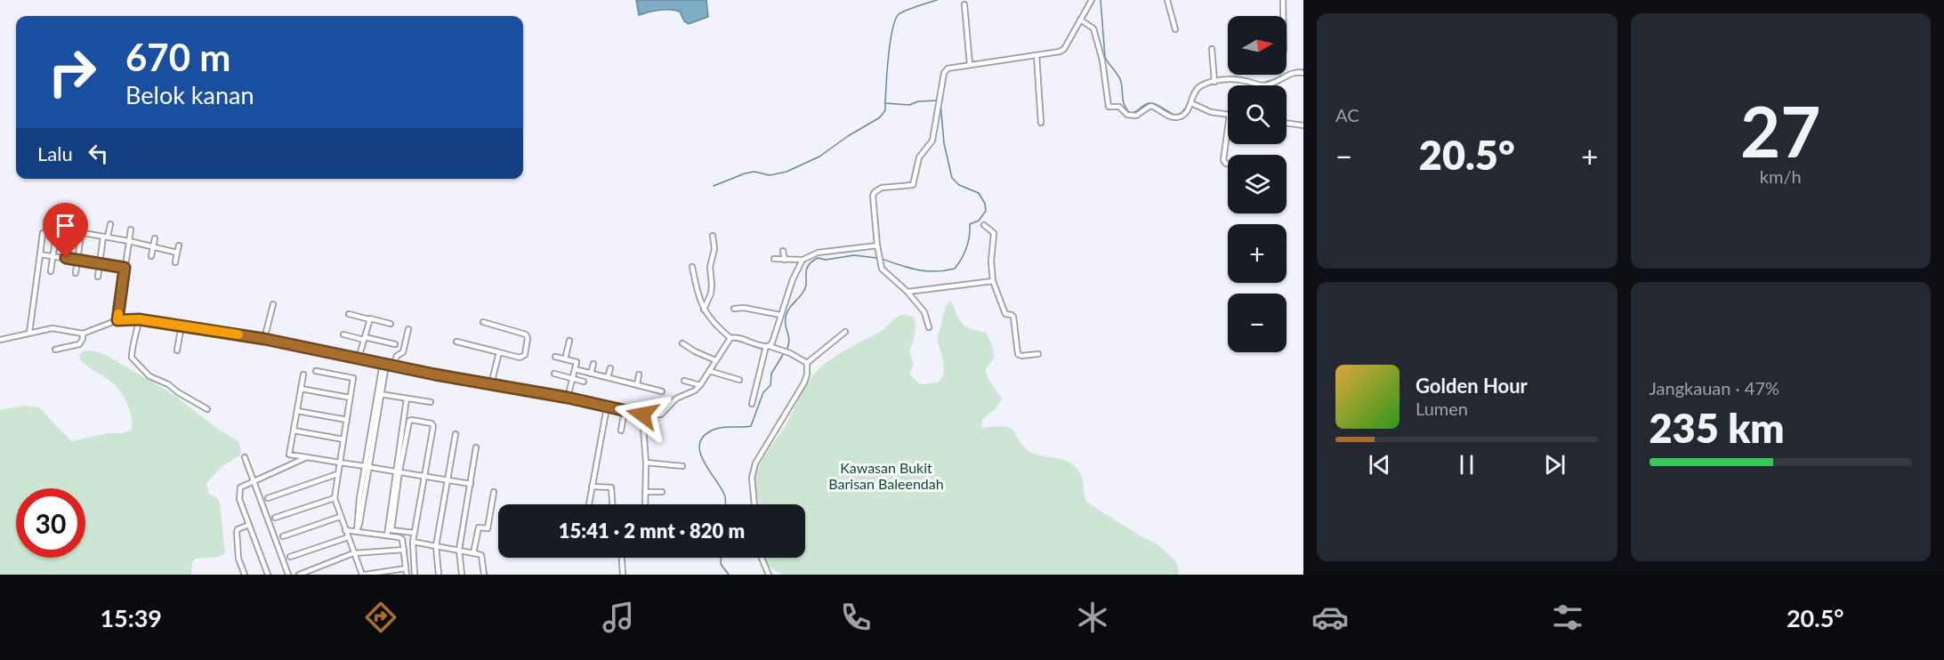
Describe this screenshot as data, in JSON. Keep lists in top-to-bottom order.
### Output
{
  "parks": ["Kawasan Bukit Barisan Baleendah"],
  "north": "right",
  "page": {
    "tile": [
      "AC",
      ["27", "km/h"],
      ["Jangkauan · 47%", "235 km"]
    ],
    "map_buttons": ["+", "−"],
    "turn": ["670 m", "Belok kanan"],
    "then": "Lalu",
    "heat": ["−", "20.5°", "+"],
    "song": ["Golden Hour", "Lumen"],
    "limit": "30",
    "trip": "15:41 · 2 mnt · 820 m",
    "tabs": ["15:39", "20.5°"]
  }
}
